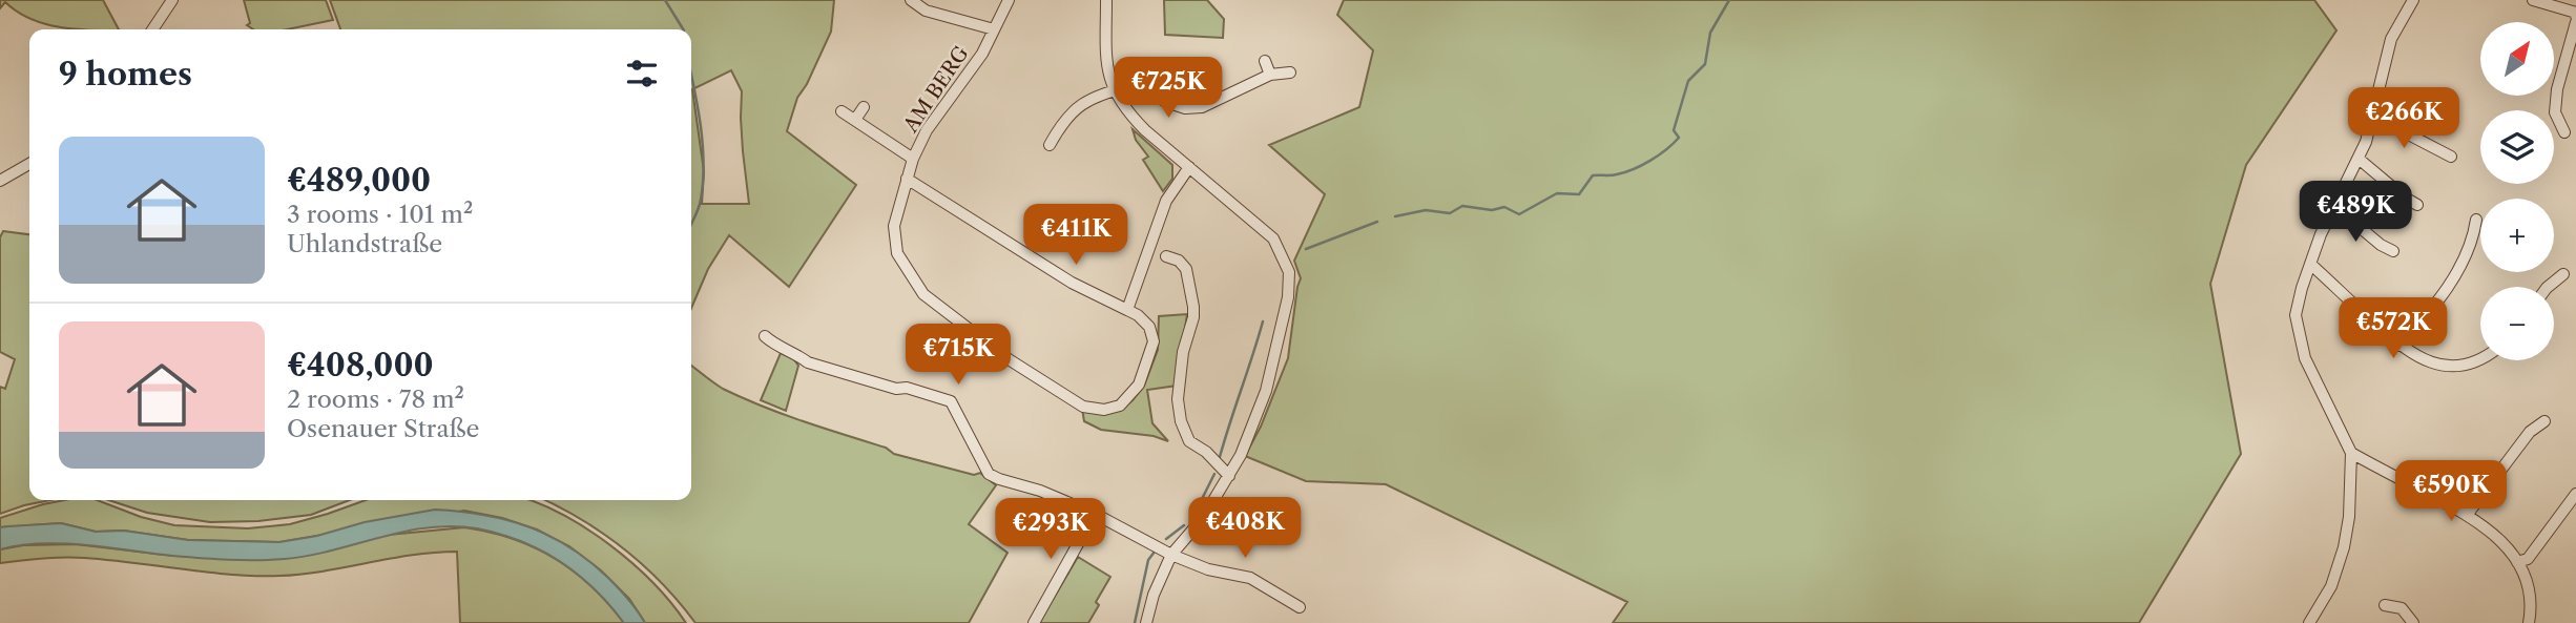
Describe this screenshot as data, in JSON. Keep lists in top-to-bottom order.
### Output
{
  "streets": {
    "street": ["AM BERG"]
  },
  "north": "top right",
  "page": {
    "map_buttons": ["+", "−"],
    "heading": "9 homes",
    "price": [
      "€725K",
      "€266K",
      "€489K",
      "€411K",
      "€572K",
      "€715K",
      "€590K",
      "€408K",
      "€293K"
    ],
    "list": [
      {
        "name": "€489,000",
        "note": "3 rooms · 101 m² · Uhlandstraße"
      },
      {
        "name": "€408,000",
        "note": "2 rooms · 78 m² · Osenauer Straße"
      }
    ]
  }
}
